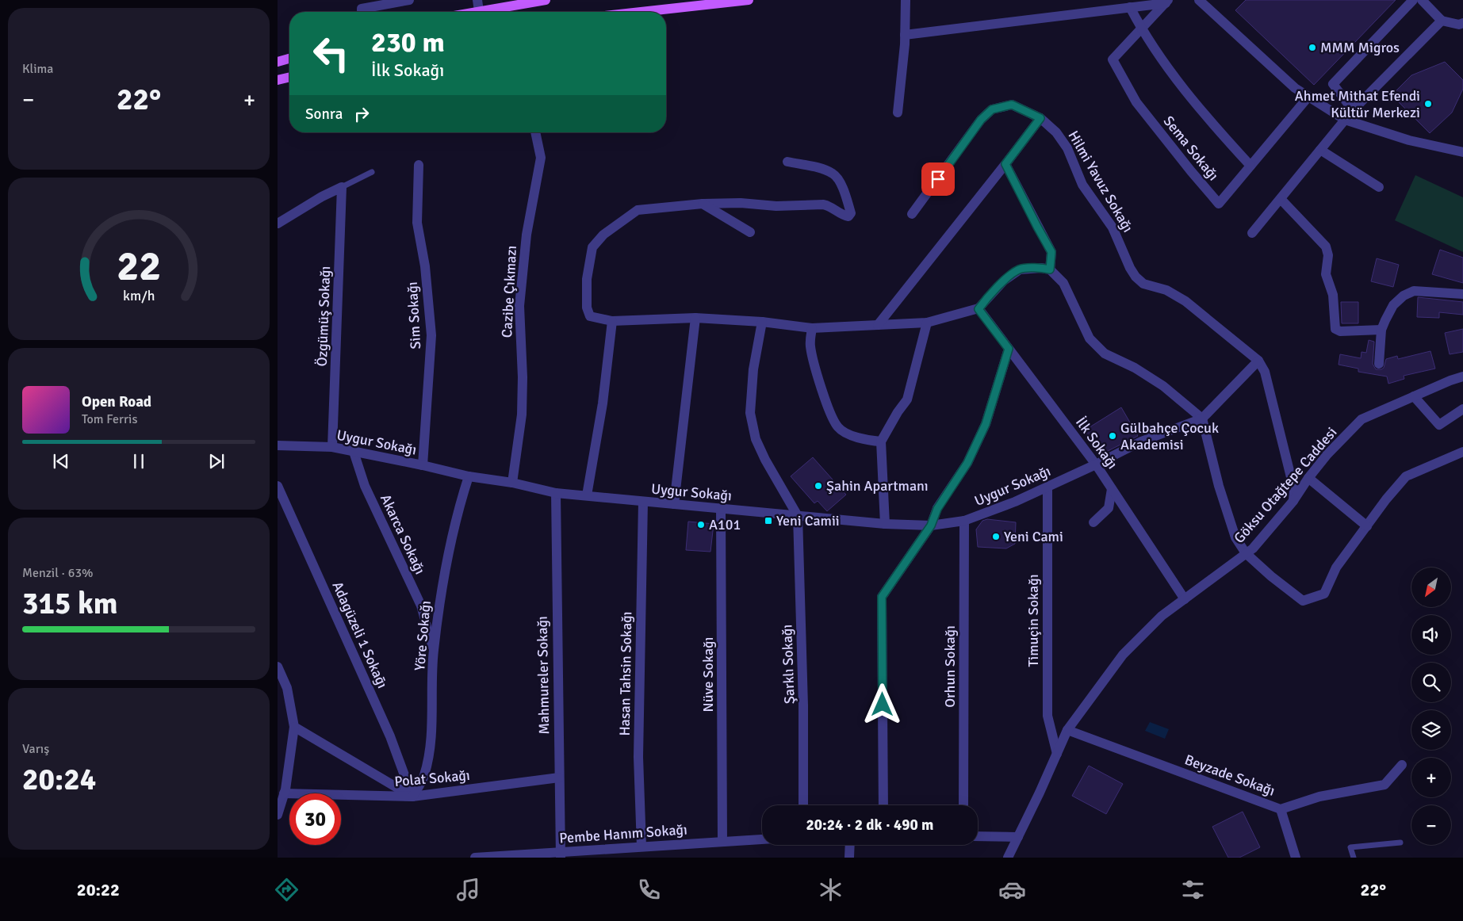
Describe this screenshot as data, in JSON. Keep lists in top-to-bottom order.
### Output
{
  "streets": {
    "street": [
      "Sema Sokağı",
      "Hilmi Yavuz Sokağı",
      "Cazibe Çıkmazı",
      "Sim Sokağı",
      "Özgümüş Sokağı",
      "Uygur Sokağı",
      "İlk Sokağı",
      "Göksu Otağtepe Caddesi",
      "Akarca Sokağı",
      "Timuçin Sokağı",
      "Adagüzeli 1 Sokaḡı",
      "Yöre Sokağı",
      "Şarklı Sokağı",
      "Orhun Sokağı",
      "Hasan Tahsin Sokağı",
      "Nüve Sokağı",
      "Mahmureler Sokağı",
      "Beyzade Sokağı",
      "Polat Sokağı",
      "Pembe Hanım Sokağı"
    ]
  },
  "crossings": [
    ["Hilmi Yavuz Sokağı", "Göksu Otağtepe Caddesi"],
    ["Cazibe Çıkmazı", "Uygur Sokağı"],
    ["Sim Sokağı", "Uygur Sokağı"],
    ["Özgümüş Sokağı", "Uygur Sokağı"],
    ["Uygur Sokağı", "İlk Sokağı"],
    ["Uygur Sokağı", "Akarca Sokağı"],
    ["Uygur Sokağı", "Timuçin Sokağı"],
    ["Uygur Sokağı", "Yöre Sokağı"],
    ["Uygur Sokağı", "Şarklı Sokağı"],
    ["Uygur Sokağı", "Orhun Sokağı"],
    ["Uygur Sokağı", "Hasan Tahsin Sokağı"],
    ["Uygur Sokağı", "Nüve Sokağı"],
    ["Uygur Sokağı", "Mahmureler Sokağı"],
    ["İlk Sokağı", "Göksu Otağtepe Caddesi"],
    ["Göksu Otağtepe Caddesi", "Timuçin Sokağı"],
    ["Göksu Otağtepe Caddesi", "Beyzade Sokağı"],
    ["Akarca Sokağı", "Yöre Sokağı"],
    ["Adagüzeli 1 Sokaḡı", "Yöre Sokağı"],
    ["Adagüzeli 1 Sokaḡı", "Polat Sokağı"],
    ["Yöre Sokağı", "Polat Sokağı"],
    ["Hasan Tahsin Sokağı", "Pembe Hanım Sokağı"],
    ["Nüve Sokağı", "Pembe Hanım Sokağı"],
    ["Mahmureler Sokağı", "Polat Sokağı"],
    ["Mahmureler Sokağı", "Pembe Hanım Sokağı"]
  ],
  "places": {
    "other": [
      "MMM Migros",
      "Ahmet Mithat Efendi Kültür Merkezi",
      "Gülbahçe Çocuk Akademisi",
      "Şahin Apartmanı",
      "A101",
      "Yeni Cami"
    ],
    "transit": ["Yeni Camii"]
  },
  "north": "bottom left",
  "page": {
    "tile": [
      "Klima",
      ["Menzil · 63%", "315 km"],
      ["Varış", "20:24"]
    ],
    "turn": ["230 m", "İlk Sokağı"],
    "heat": ["−", "22°", "+"],
    "then": "Sonra",
    "song": ["Open Road", "Tom Ferris"],
    "map_buttons": ["+", "−"],
    "limit": "30",
    "trip": "20:24 · 2 dk · 490 m",
    "tabs": ["20:22", "22°"],
    "gauge": ["22", "km/h"]
  }
}
